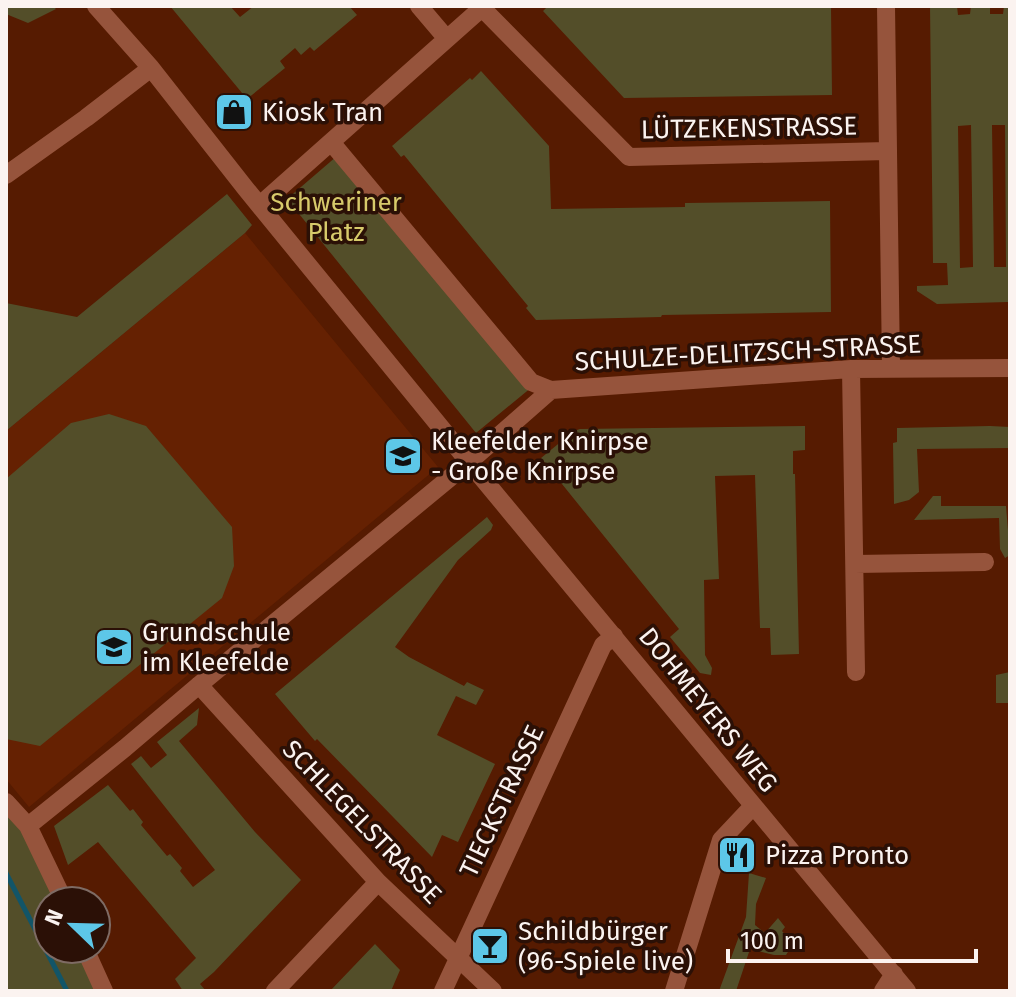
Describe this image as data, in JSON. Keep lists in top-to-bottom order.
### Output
{
  "streets": {
    "street": [
      "LÜTZEKENSTRASSE",
      "SCHULZE-DELITZSCH-STRASSE",
      "DOHMEYERS WEG",
      "TIECKSTRASSE",
      "SCHLEGELSTRASSE"
    ]
  },
  "crossings": [
    ["SCHULZE-DELITZSCH-STRASSE", "DOHMEYERS WEG"],
    ["SCHULZE-DELITZSCH-STRASSE", "SCHLEGELSTRASSE"],
    ["DOHMEYERS WEG", "TIECKSTRASSE"],
    ["TIECKSTRASSE", "SCHLEGELSTRASSE"]
  ],
  "parks": ["Schweriner Platz"],
  "places": {
    "shop": ["Kiosk Tran"],
    "school or university": ["Kleefelder Knirpse - Große Knirpse", "Grundschule im Kleefelde"],
    "restaurant": ["Pizza Pronto"],
    "bar": ["Schildbürger (96-Spiele live)"]
  },
  "scale_bar": "100 m",
  "north": "top left"
}
